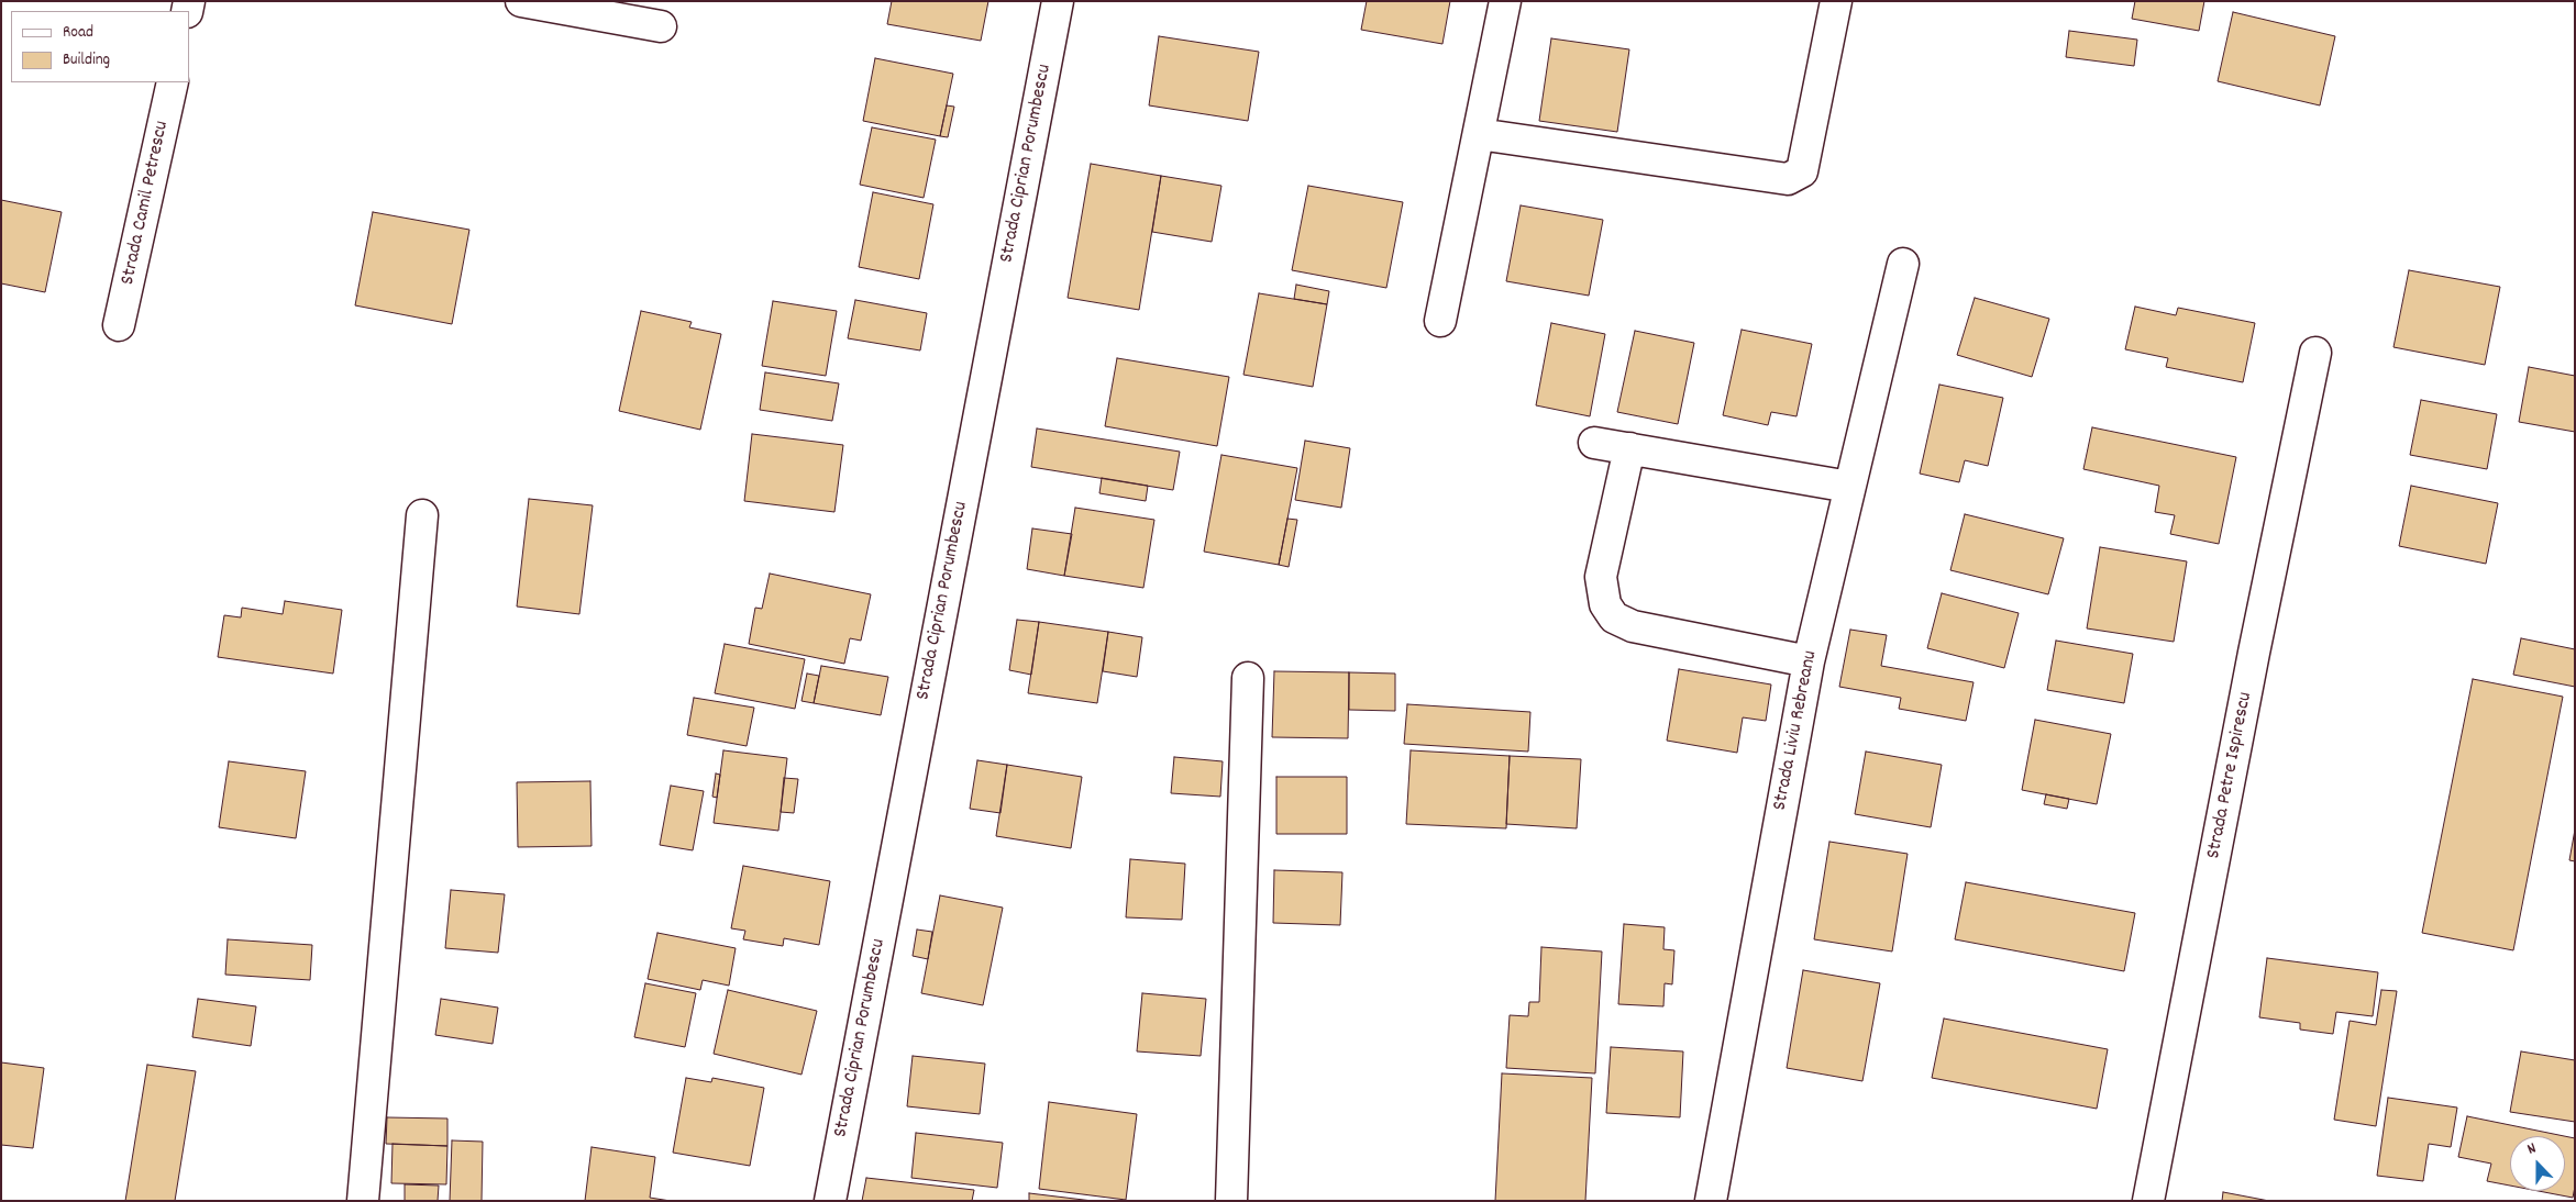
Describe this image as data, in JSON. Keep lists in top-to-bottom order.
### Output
{
  "streets": {
    "street": [
      "Strada Ciprian Porumbescu",
      "Strada Camil Petrescu",
      "Strada Liviu Rebreanu",
      "Strada Petre Ispirescu"
    ]
  },
  "legend": ["Road", "Building"],
  "north": "top"
}
